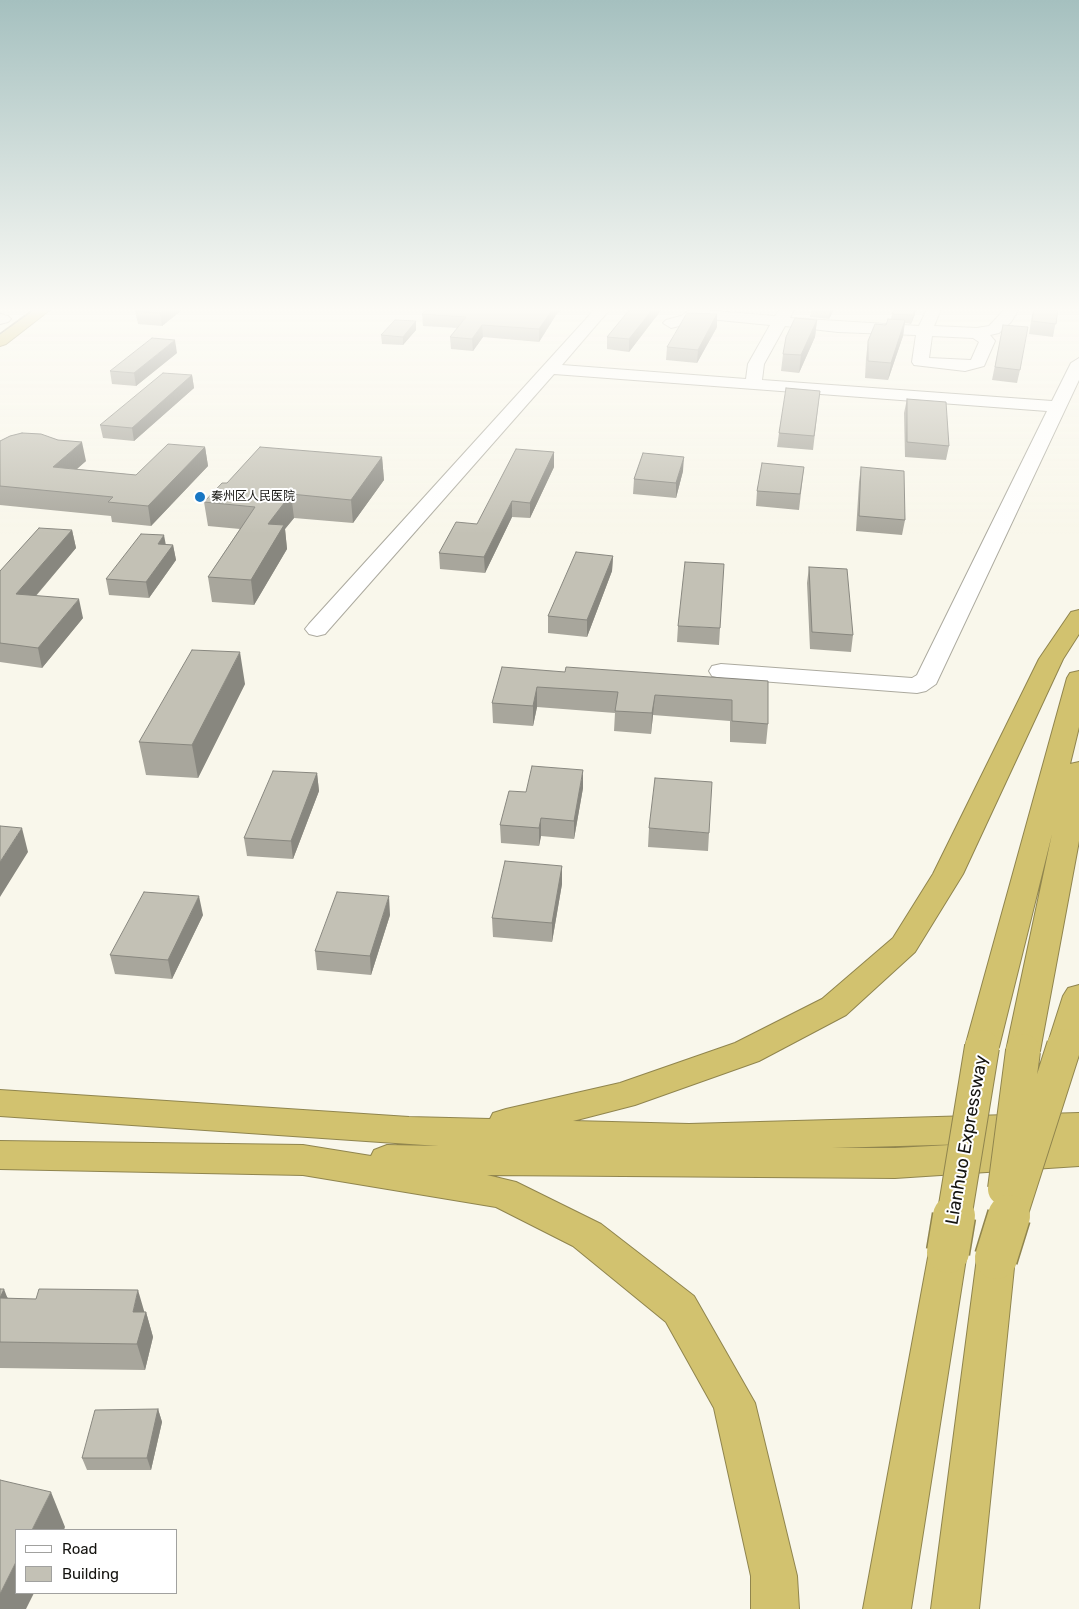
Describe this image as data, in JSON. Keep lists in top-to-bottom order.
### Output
{
  "streets": {
    "highway": ["Lianhuo Expressway"]
  },
  "places": ["秦州区人民医院"],
  "legend": ["Road", "Building"]
}
